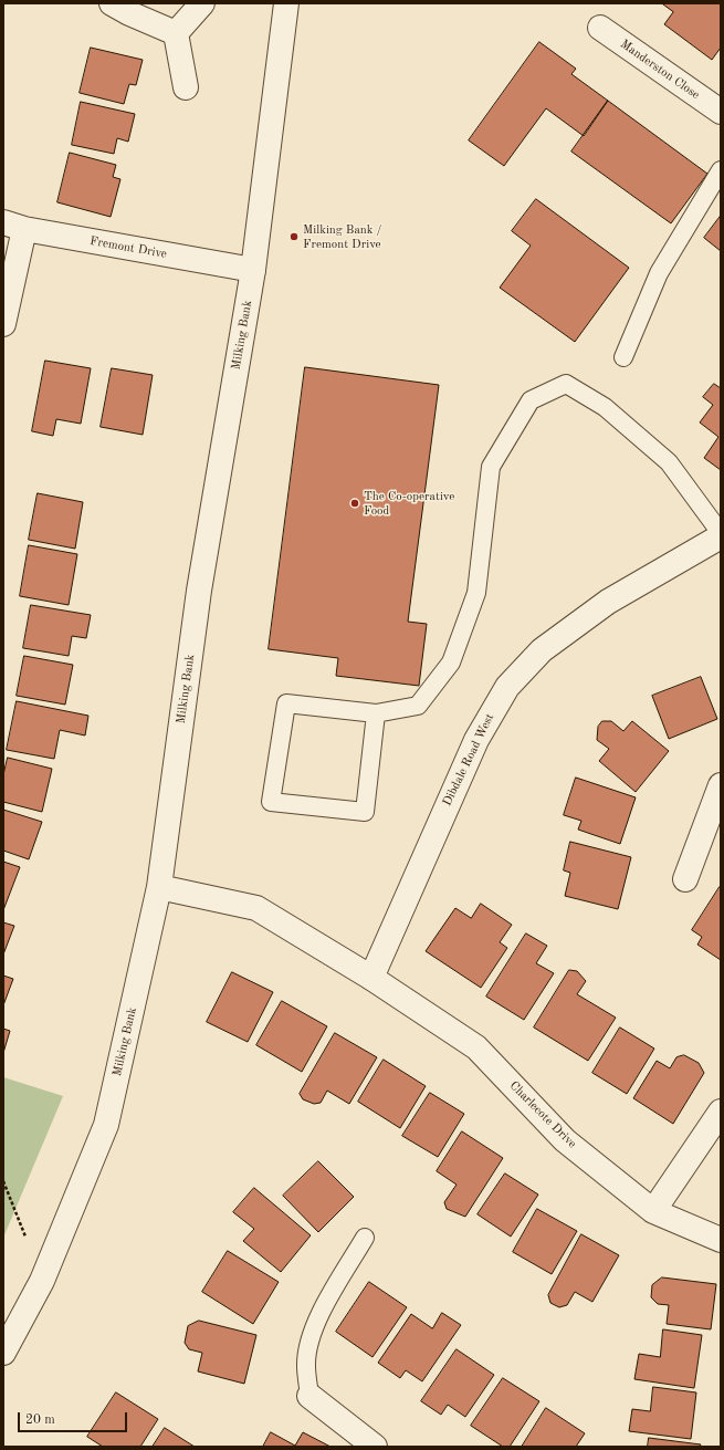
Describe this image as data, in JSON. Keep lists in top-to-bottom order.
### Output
{
  "streets": {
    "street": [
      "Manderston Close",
      "Fremont Drive",
      "Milking Bank",
      "Dibdale Road West",
      "Charlecote Drive"
    ]
  },
  "crossings": [
    ["Fremont Drive", "Milking Bank"],
    ["Milking Bank", "Charlecote Drive"],
    ["Dibdale Road West", "Charlecote Drive"]
  ],
  "places": ["Milking Bank / Fremont Drive", "The Co-operative Food"],
  "scale_bar": "20 m"
}
